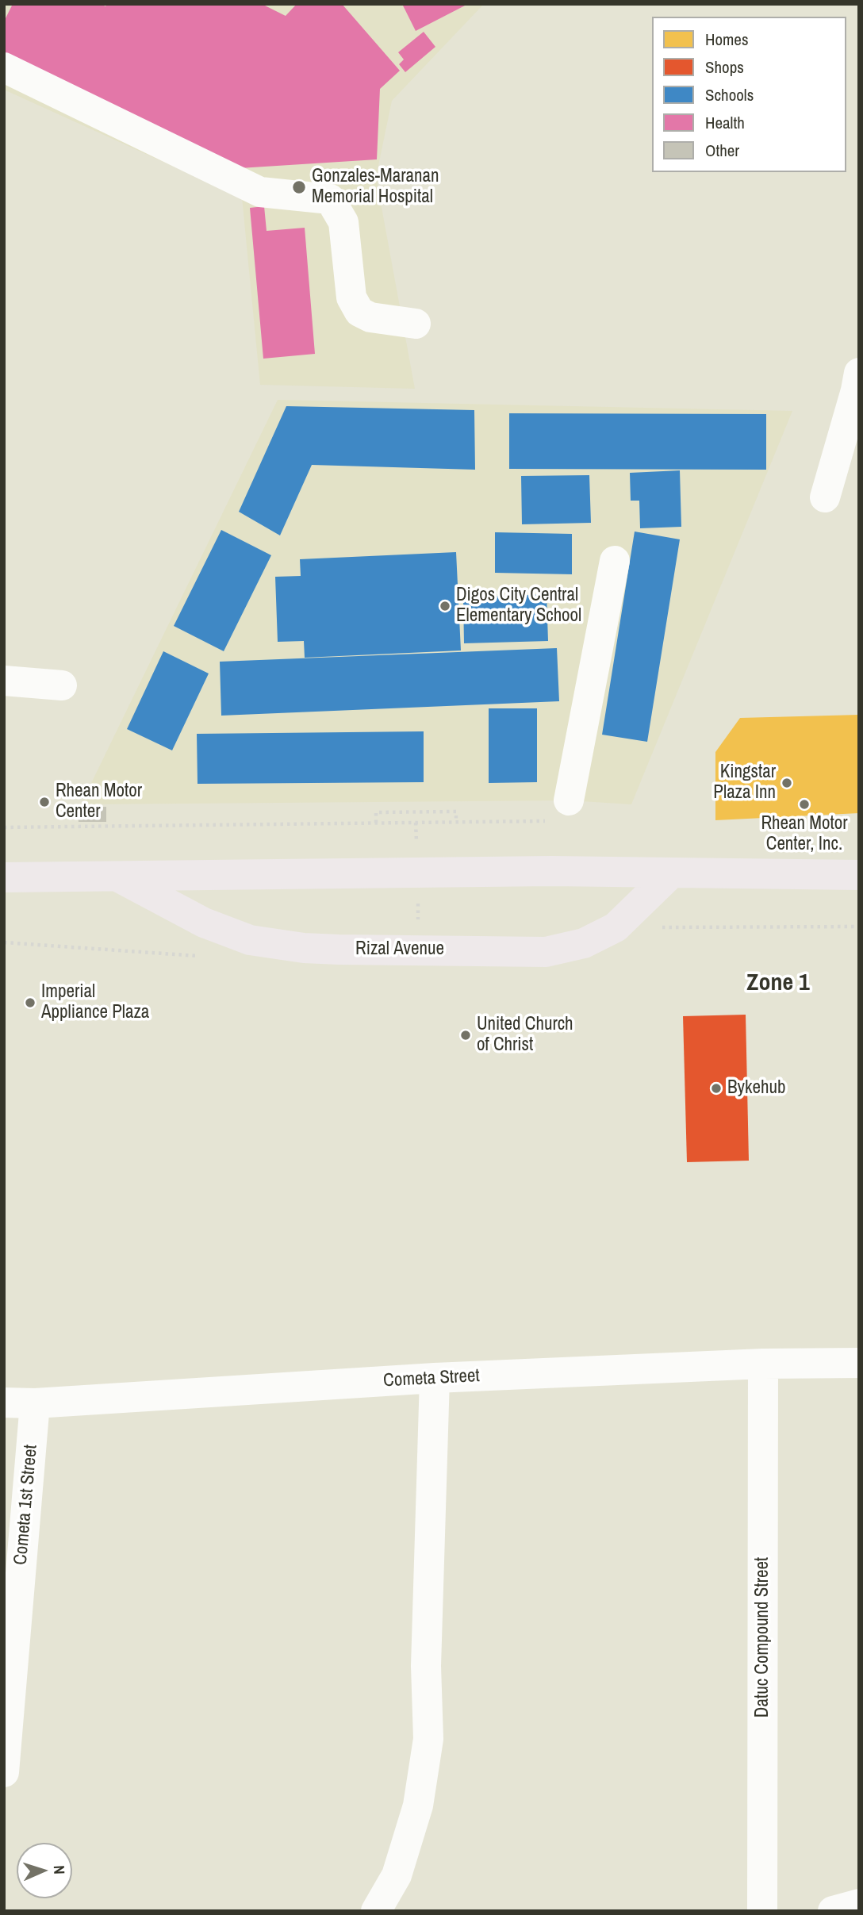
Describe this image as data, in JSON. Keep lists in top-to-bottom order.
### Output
{
  "streets": {
    "main road": ["Rizal Avenue"],
    "street": ["Cometa Street", "Cometa 1st Street", "Datuc Compound Street"]
  },
  "crossings": [
    ["Cometa Street", "Cometa 1st Street"],
    ["Cometa Street", "Datuc Compound Street"]
  ],
  "districts": ["Zone 1"],
  "places": [
    "Gonzales-Maranan Memorial Hospital",
    "Digos City Central Elementary School",
    "Kingstar Plaza Inn",
    "Rhean Motor Center",
    "Rhean Motor Center, Inc.",
    "Imperial Appliance Plaza",
    "United Church of Christ",
    "Bykehub"
  ],
  "legend": [
    "Homes",
    "Shops",
    "Schools",
    "Health",
    "Other"
  ],
  "north": "right"
}
